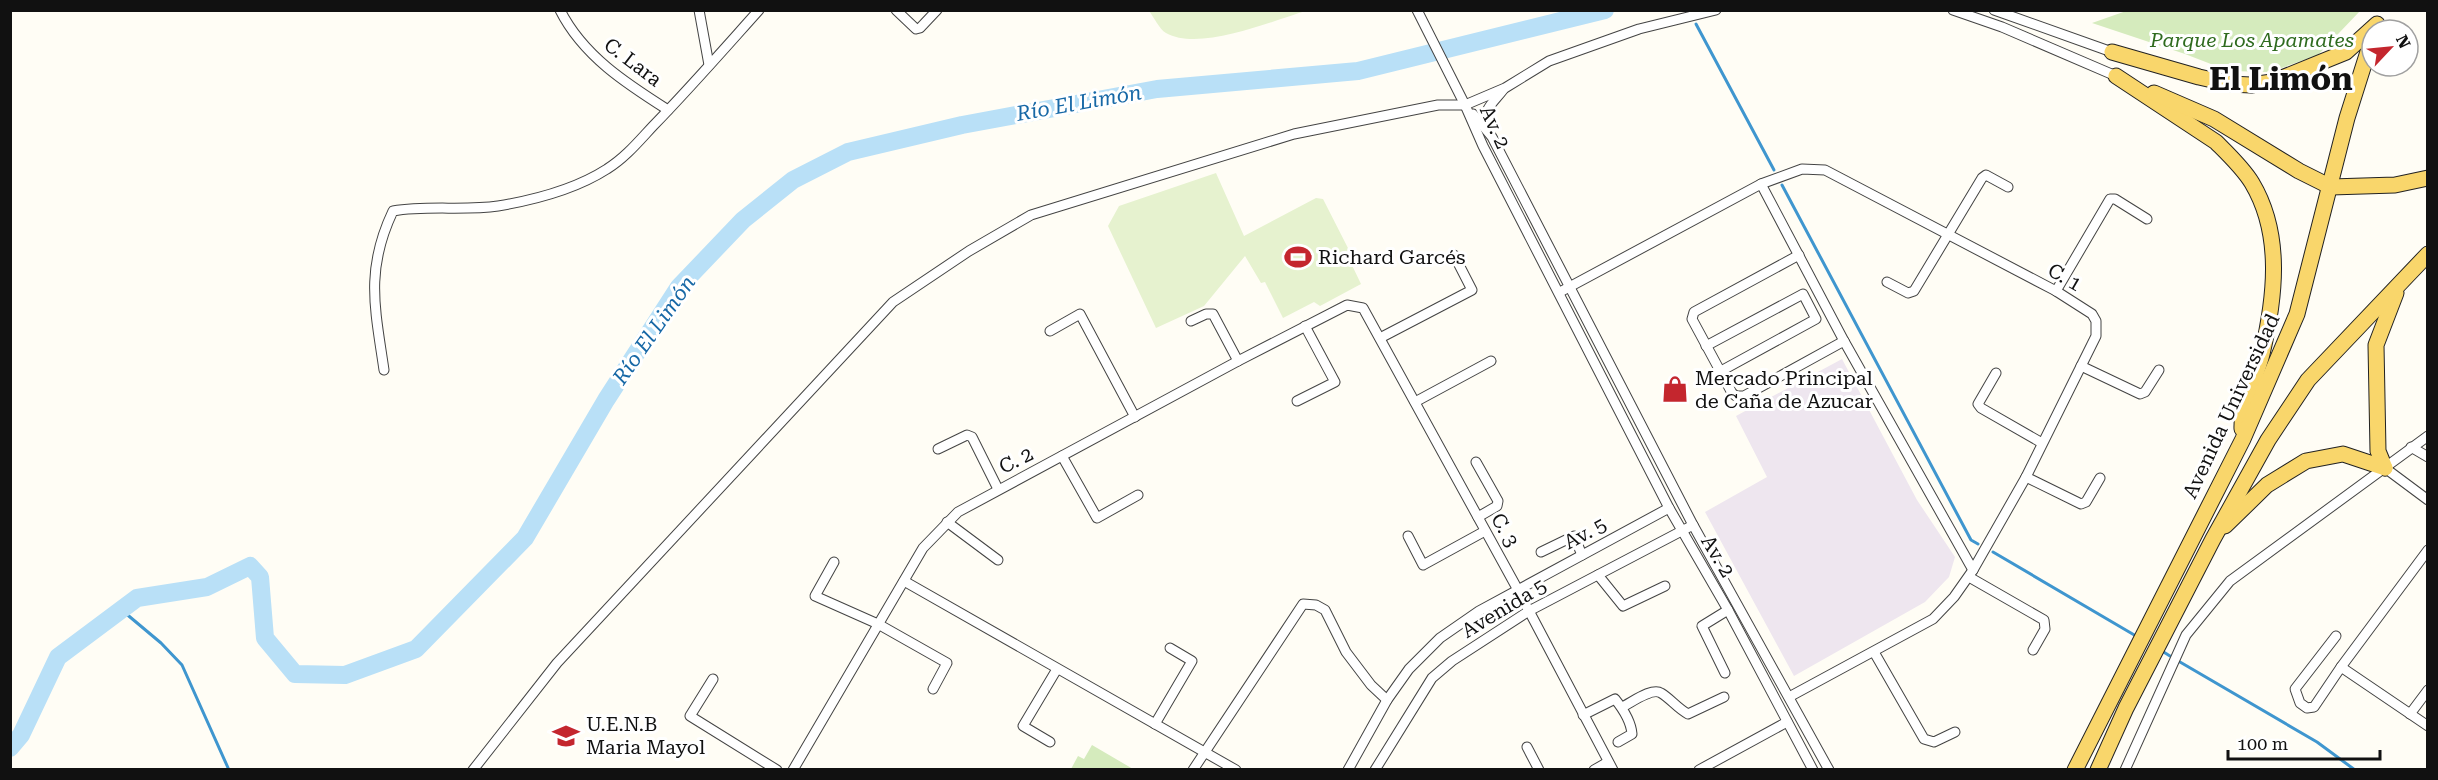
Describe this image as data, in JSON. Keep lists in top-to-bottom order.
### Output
{
  "streets": {
    "main road": ["Avenida Universidad"],
    "street": [
      "C. Lara",
      "Av. 2",
      "C. 1",
      "C. 2",
      "C. 3",
      "Av. 5",
      "Avenida 5"
    ]
  },
  "crossings": [
    ["Av. 2", "C. 1"],
    ["Av. 2", "Av. 5"],
    ["Av. 2", "Avenida 5"],
    ["C. 2", "C. 3"],
    ["C. 3", "Av. 5"],
    ["C. 3", "Avenida 5"],
    ["Av. 5", "Avenida 5"]
  ],
  "districts": ["El Limón"],
  "water": ["Río El Limón"],
  "parks": ["Parque Los Apamates"],
  "places": {
    "sports": ["Richard Garcés"],
    "shop": ["Mercado Principal de Caña de Azucar"],
    "school or university": ["U.E.N.B Maria Mayol"]
  },
  "scale_bar": "100 m",
  "north": "top right"
}
